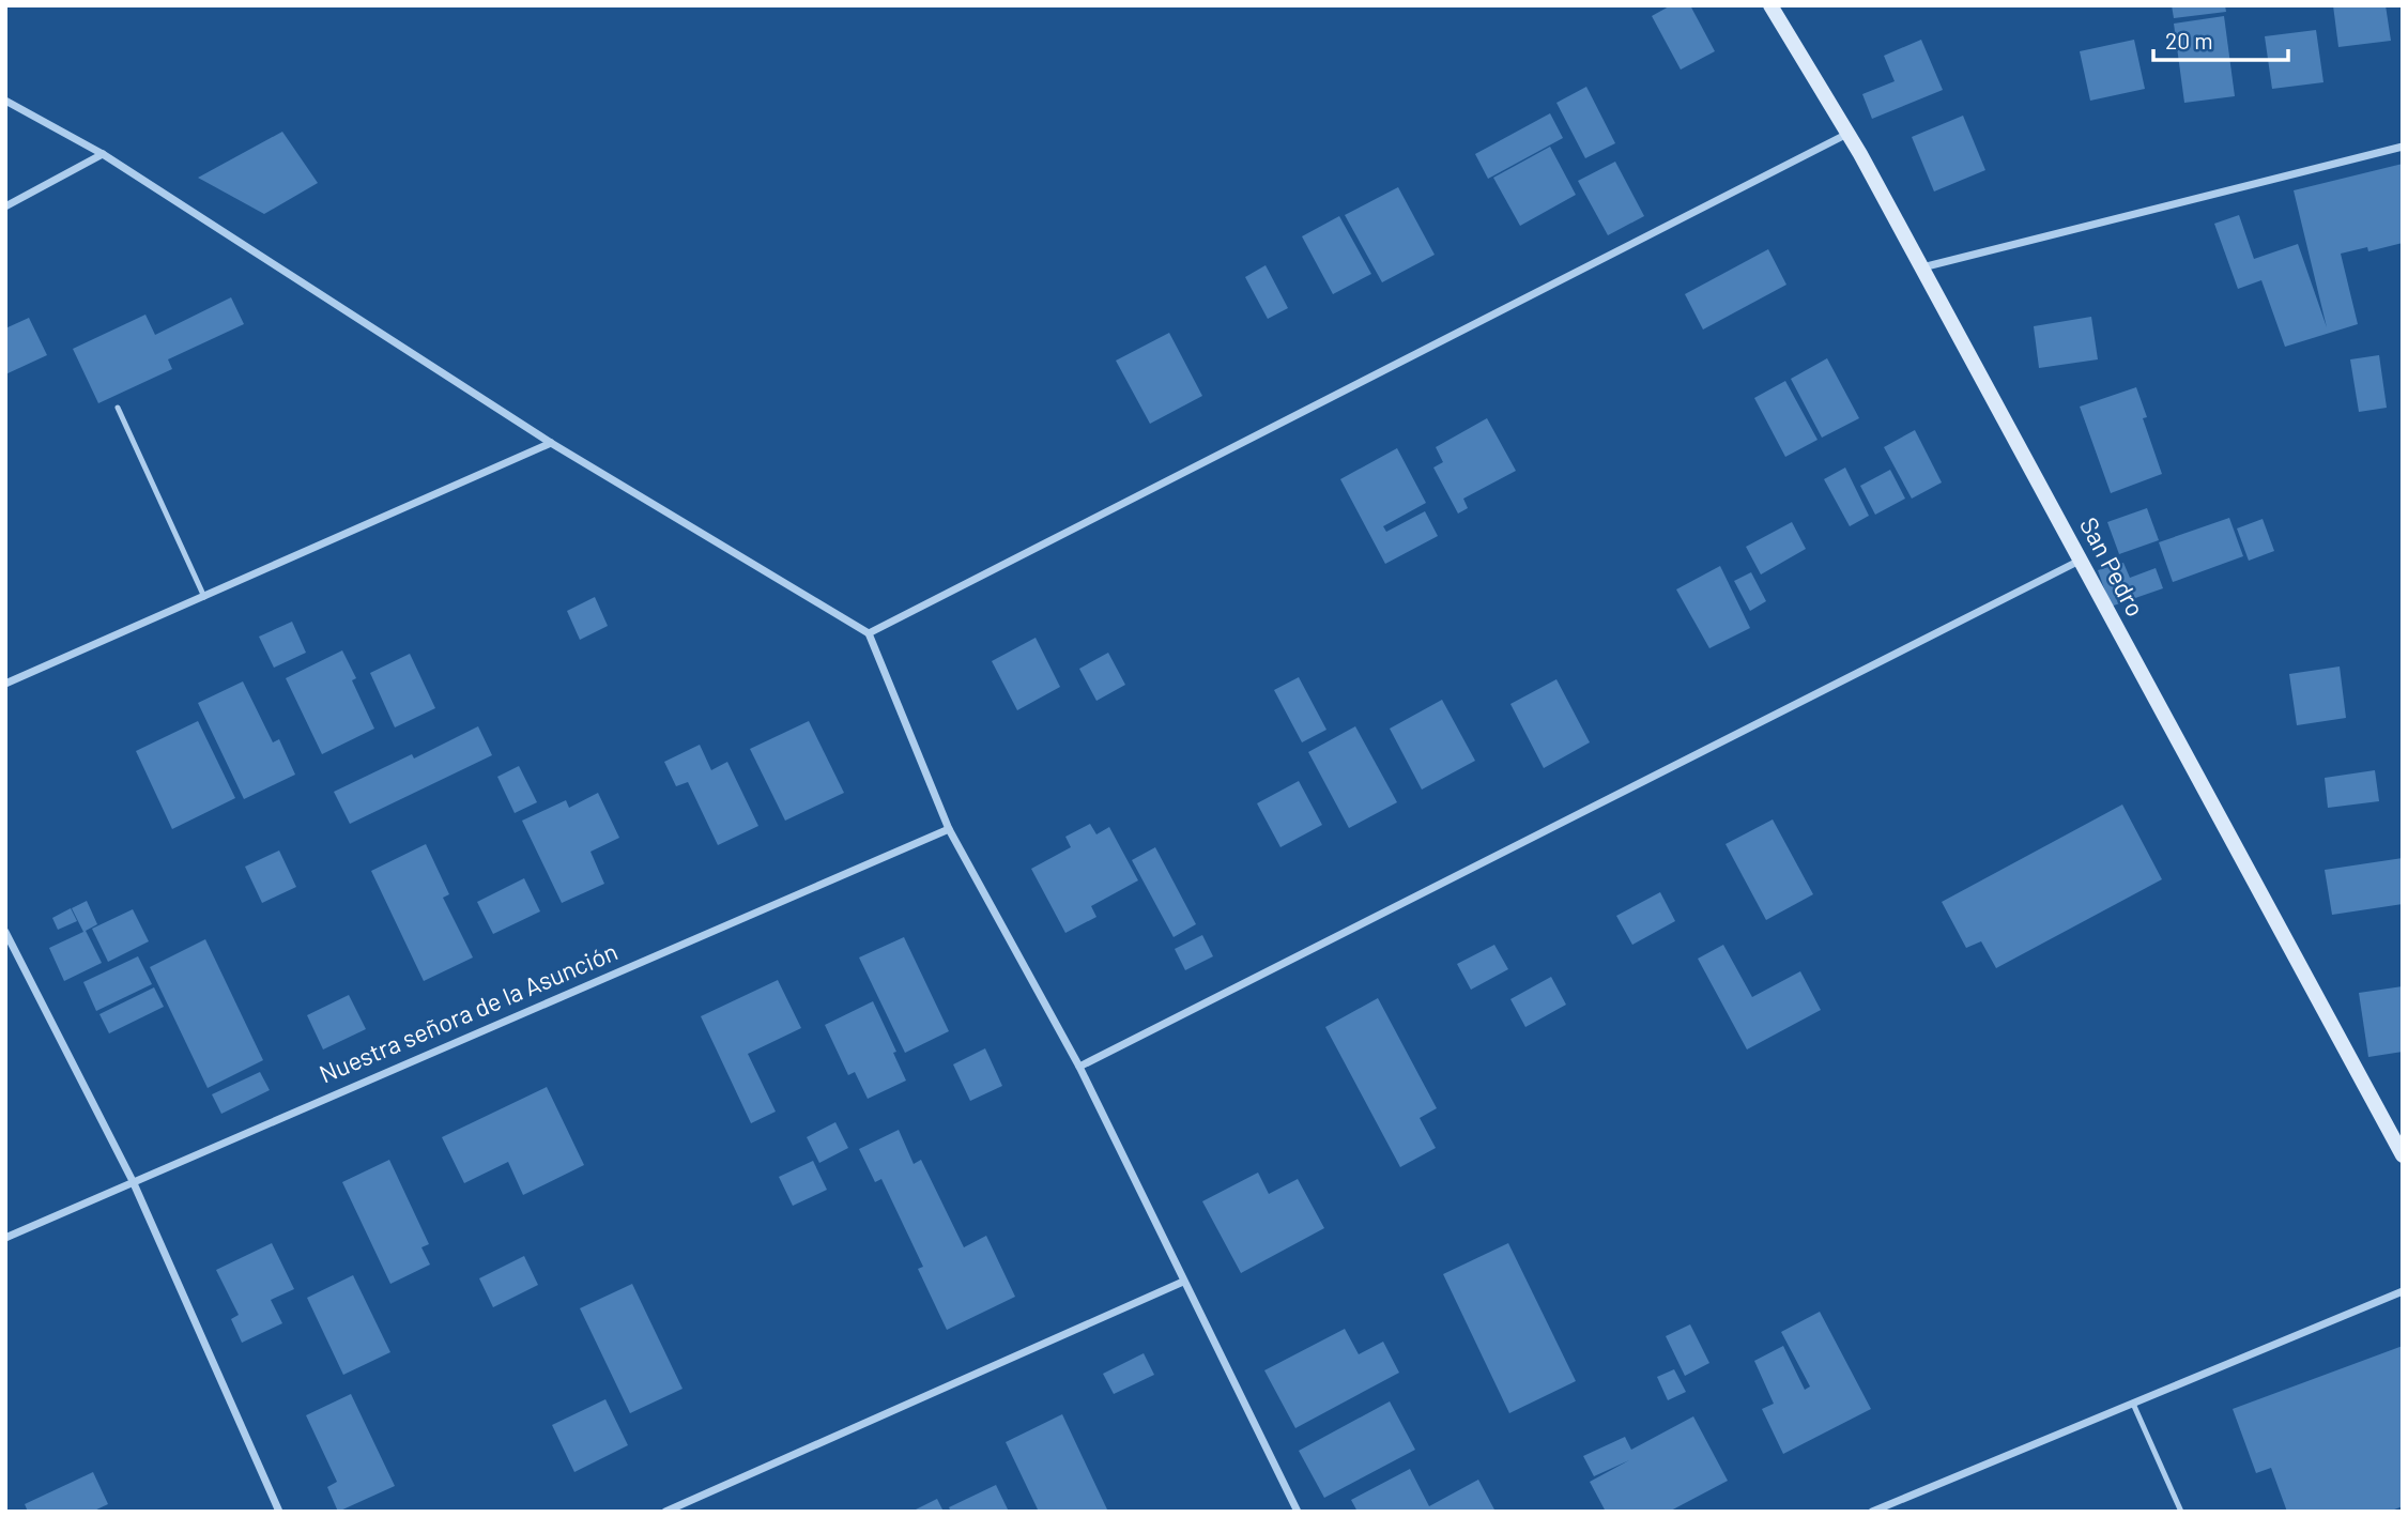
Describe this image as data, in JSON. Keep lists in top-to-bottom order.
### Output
{
  "streets": {
    "main road": ["San Pedro"],
    "street": ["Nuestra señora de la Asunción"]
  },
  "scale_bar": "20 m"
}
